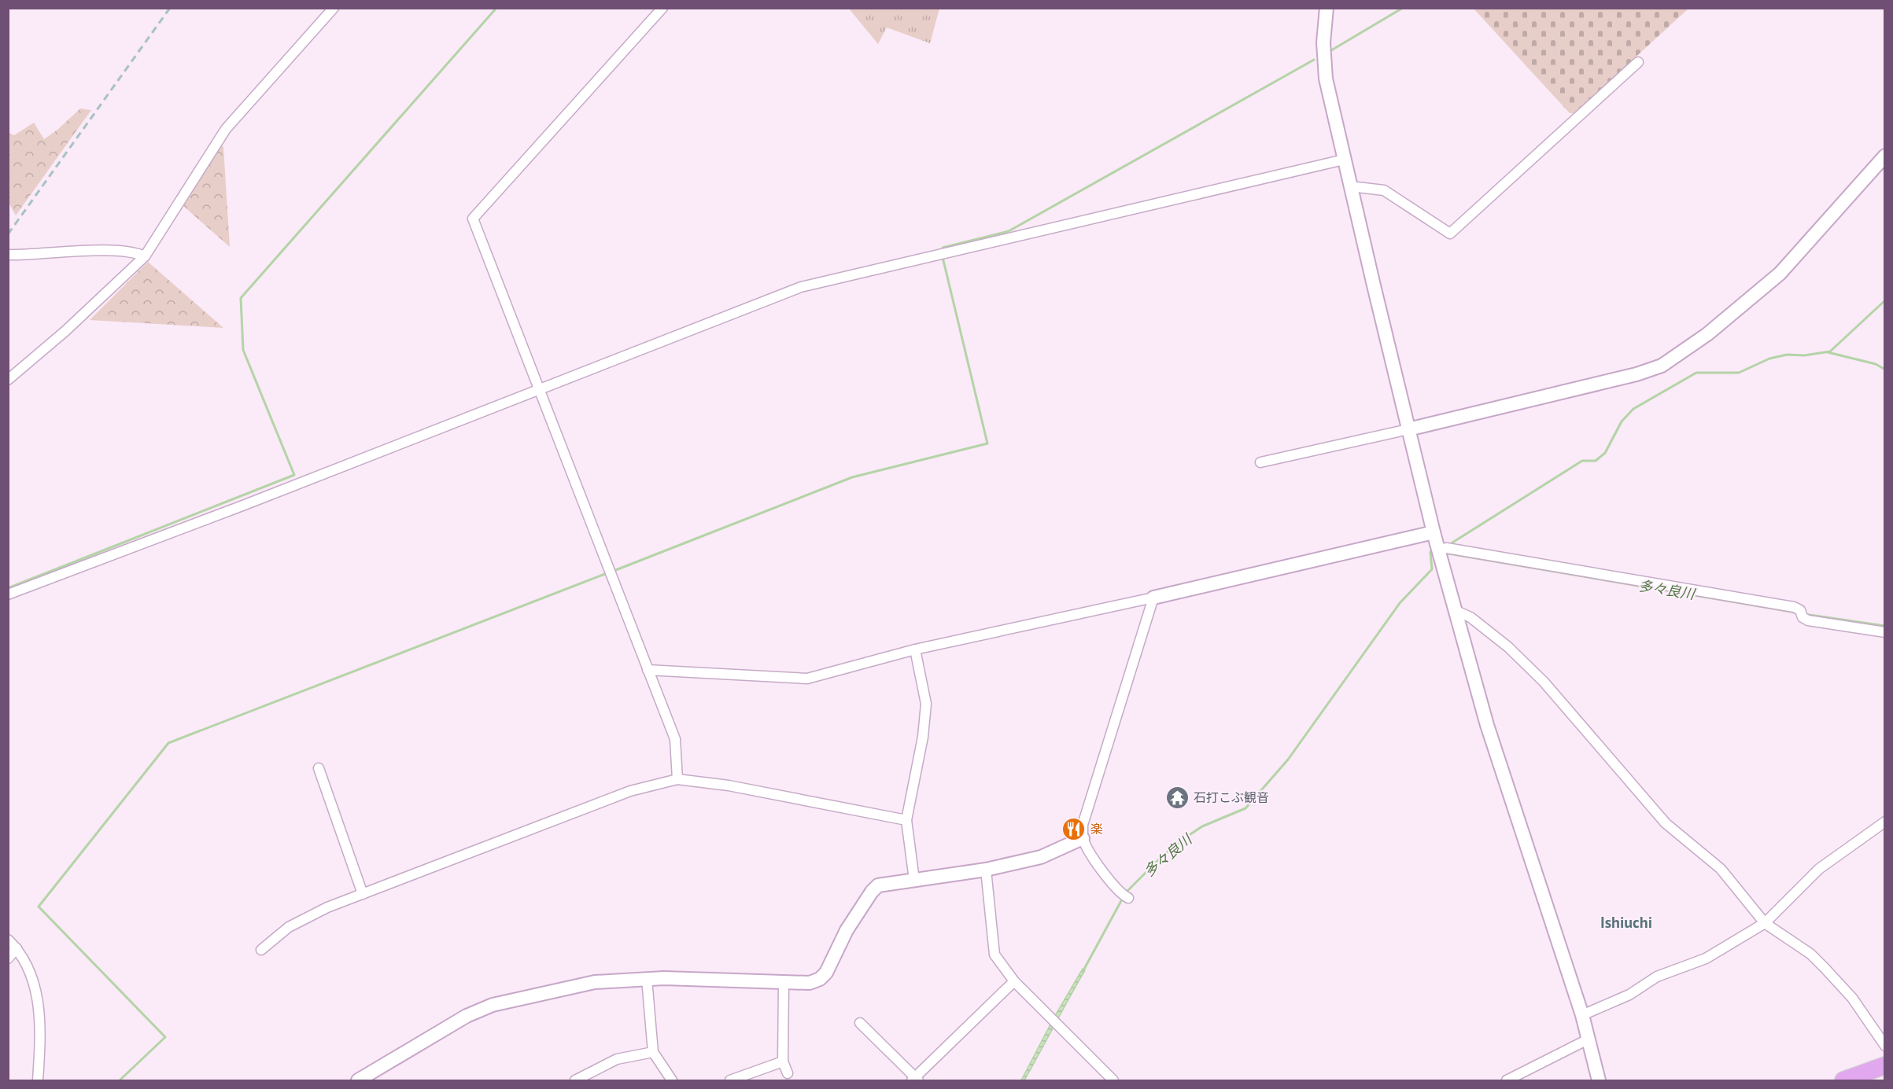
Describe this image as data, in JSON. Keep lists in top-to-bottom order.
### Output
{
  "districts": ["Ishiuchi"],
  "water": ["多々良川"],
  "places": {
    "temple": ["石打こぶ観音"],
    "restaurant": ["楽"]
  }
}
